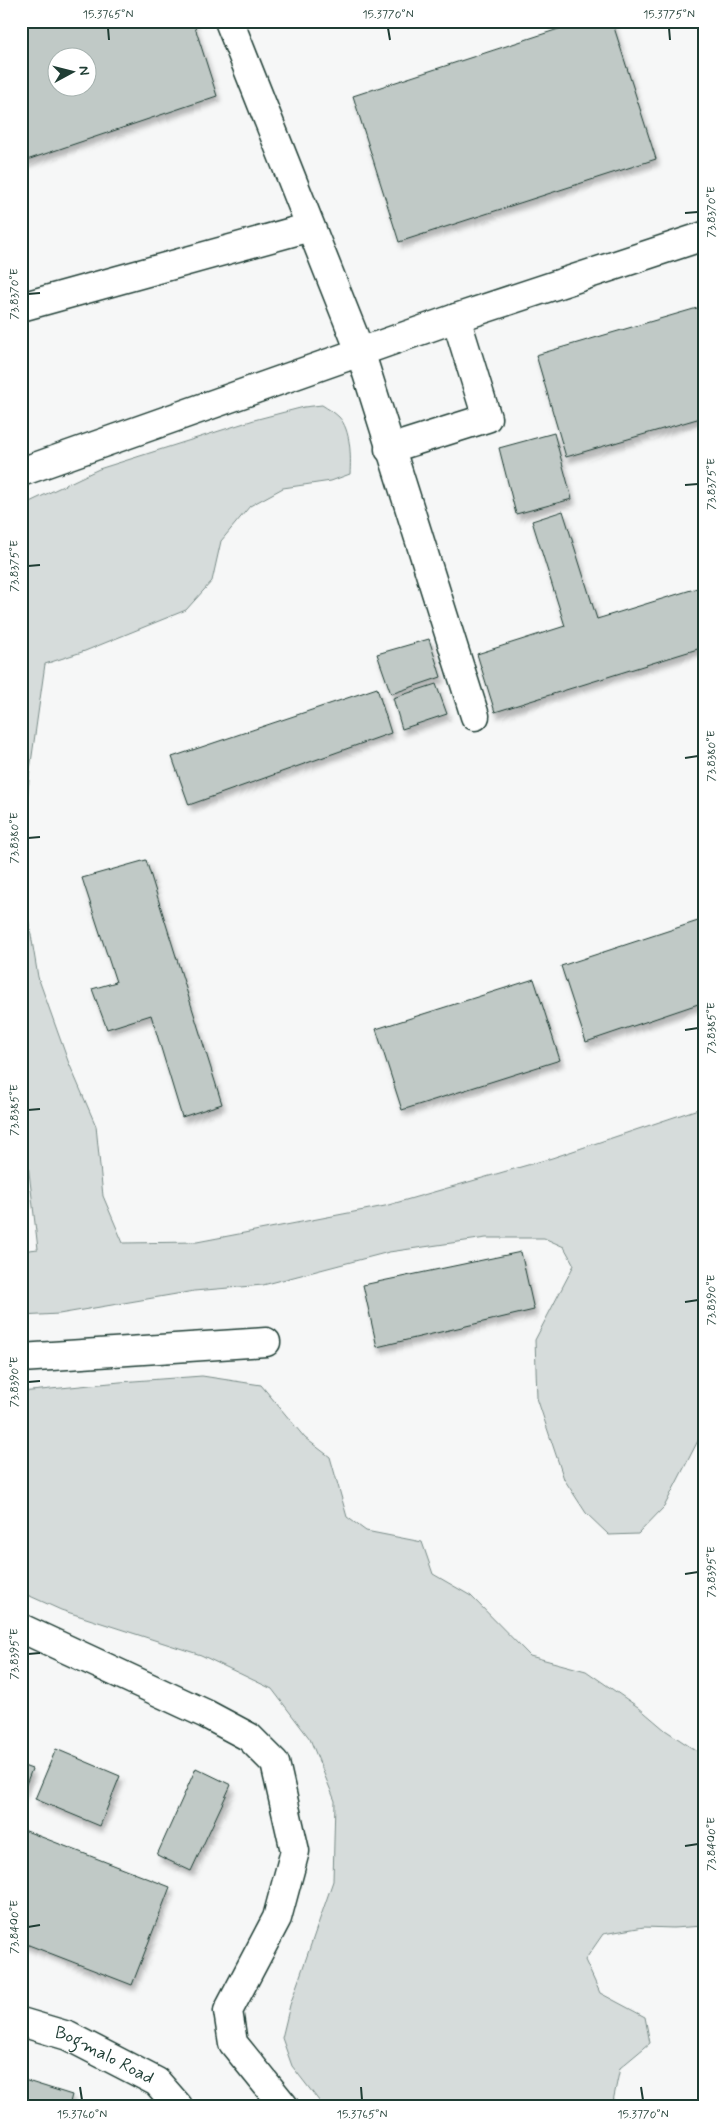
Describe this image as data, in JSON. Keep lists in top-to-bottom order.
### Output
{
  "streets": {
    "street": ["Bogmalo Road"]
  },
  "north": "right",
  "coordinates": [
    "15.3765°N",
    "15.3770°N",
    "15.3775°N",
    "73.8370°E",
    "73.8375°E",
    "73.8380°E",
    "73.8385°E",
    "73.8390°E",
    "73.8395°E",
    "73.8400°E",
    "15.3760°N"
  ]
}
